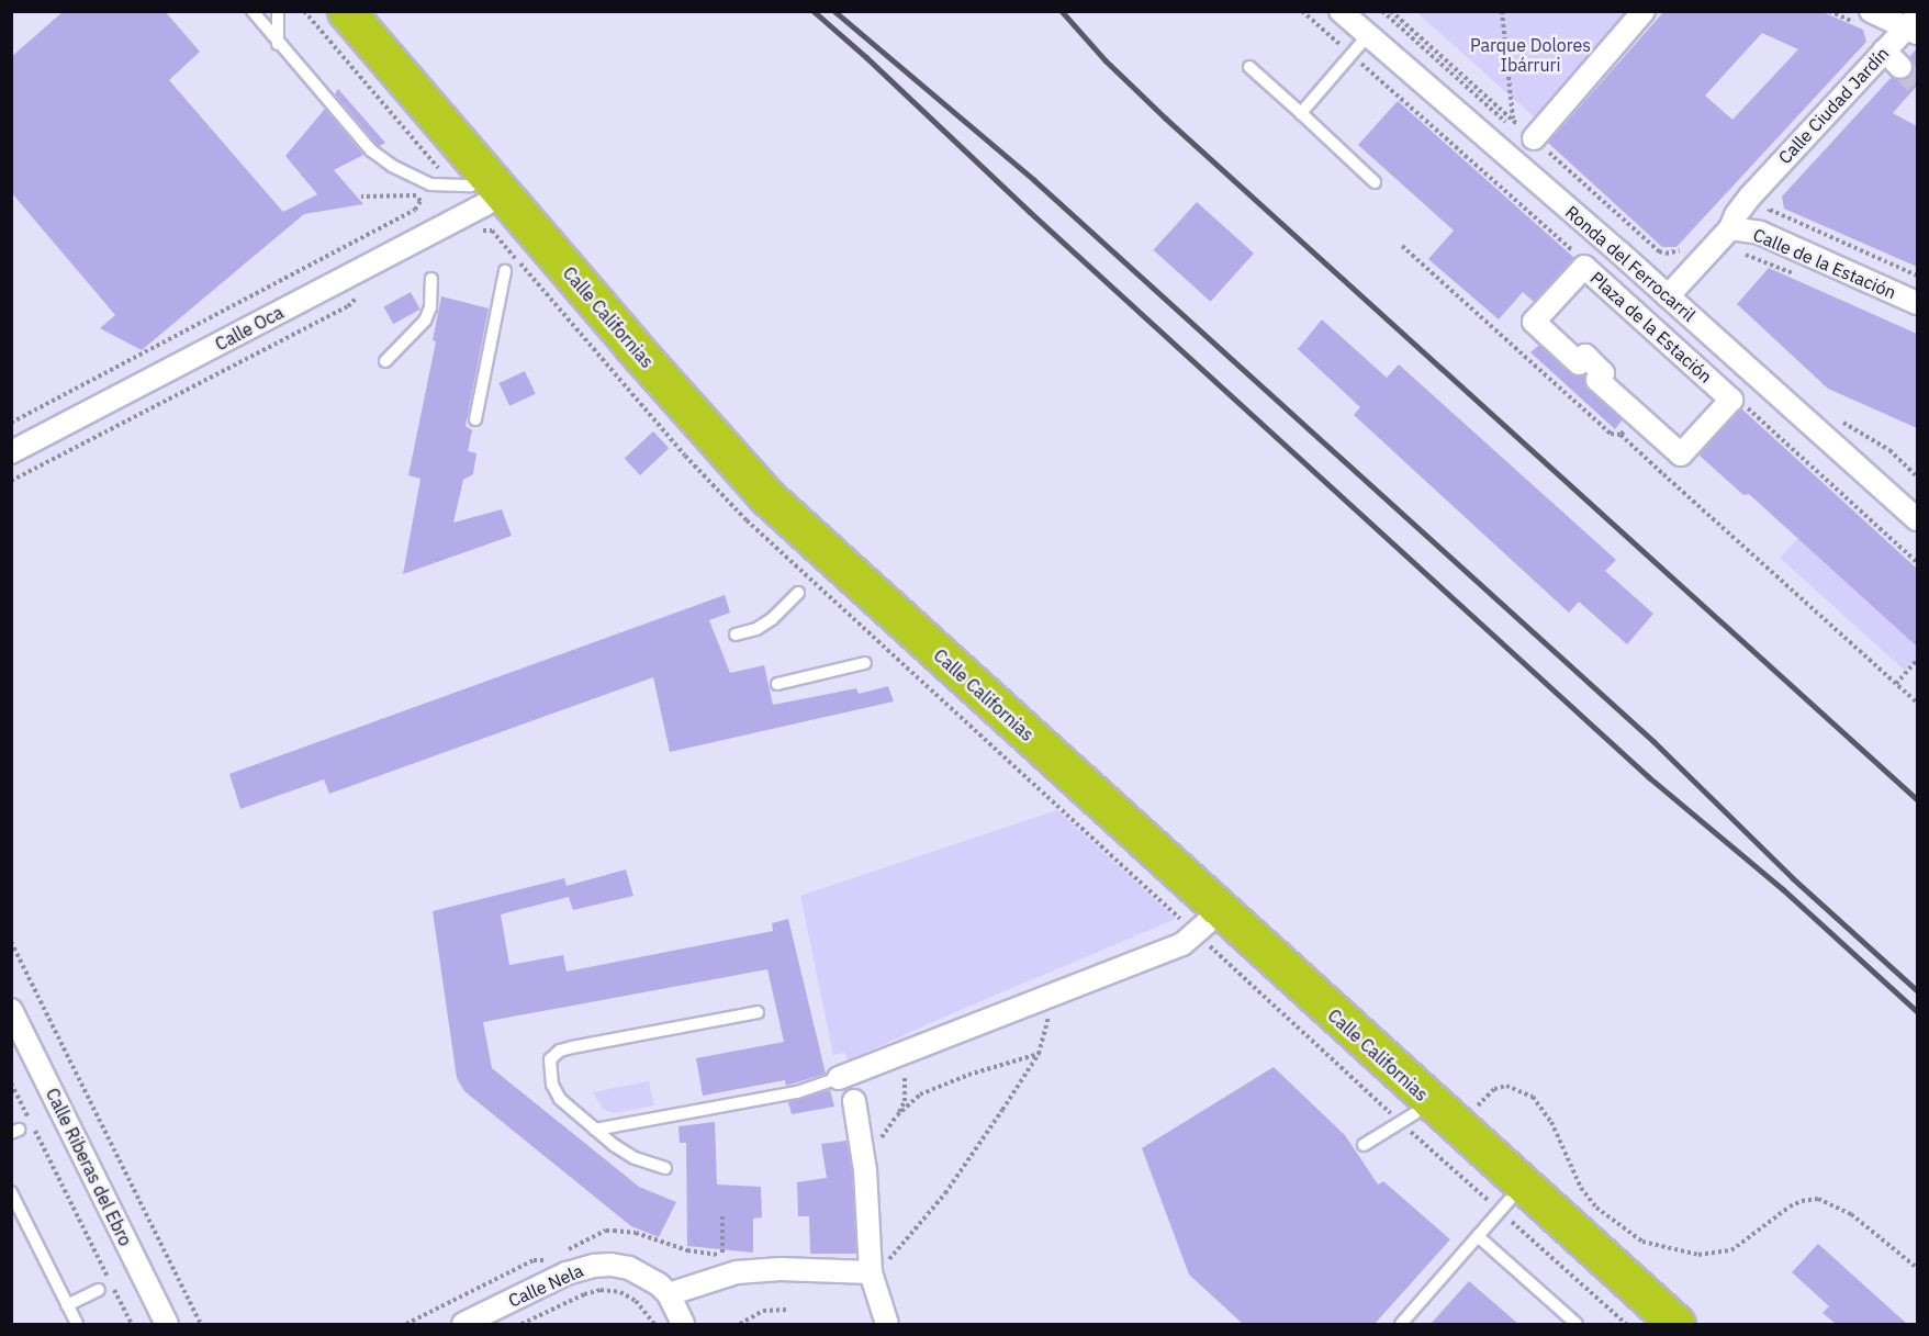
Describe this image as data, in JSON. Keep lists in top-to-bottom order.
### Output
{
  "streets": {
    "highway": ["Calle Californias"],
    "street": [
      "Calle Ciudad Jardín",
      "Ronda del Ferrocarril",
      "Calle de la Estación",
      "Plaza de la Estación",
      "Calle Oca",
      "Calle Riberas del Ebro",
      "Calle Nela"
    ]
  },
  "crossings": [
    ["Calle Ciudad Jardín", "Calle de la Estación"],
    ["Ronda del Ferrocarril", "Calle de la Estación"],
    ["Calle Californias", "Calle Oca"]
  ],
  "parks": ["Parque Dolores Ibárruri"]
}
